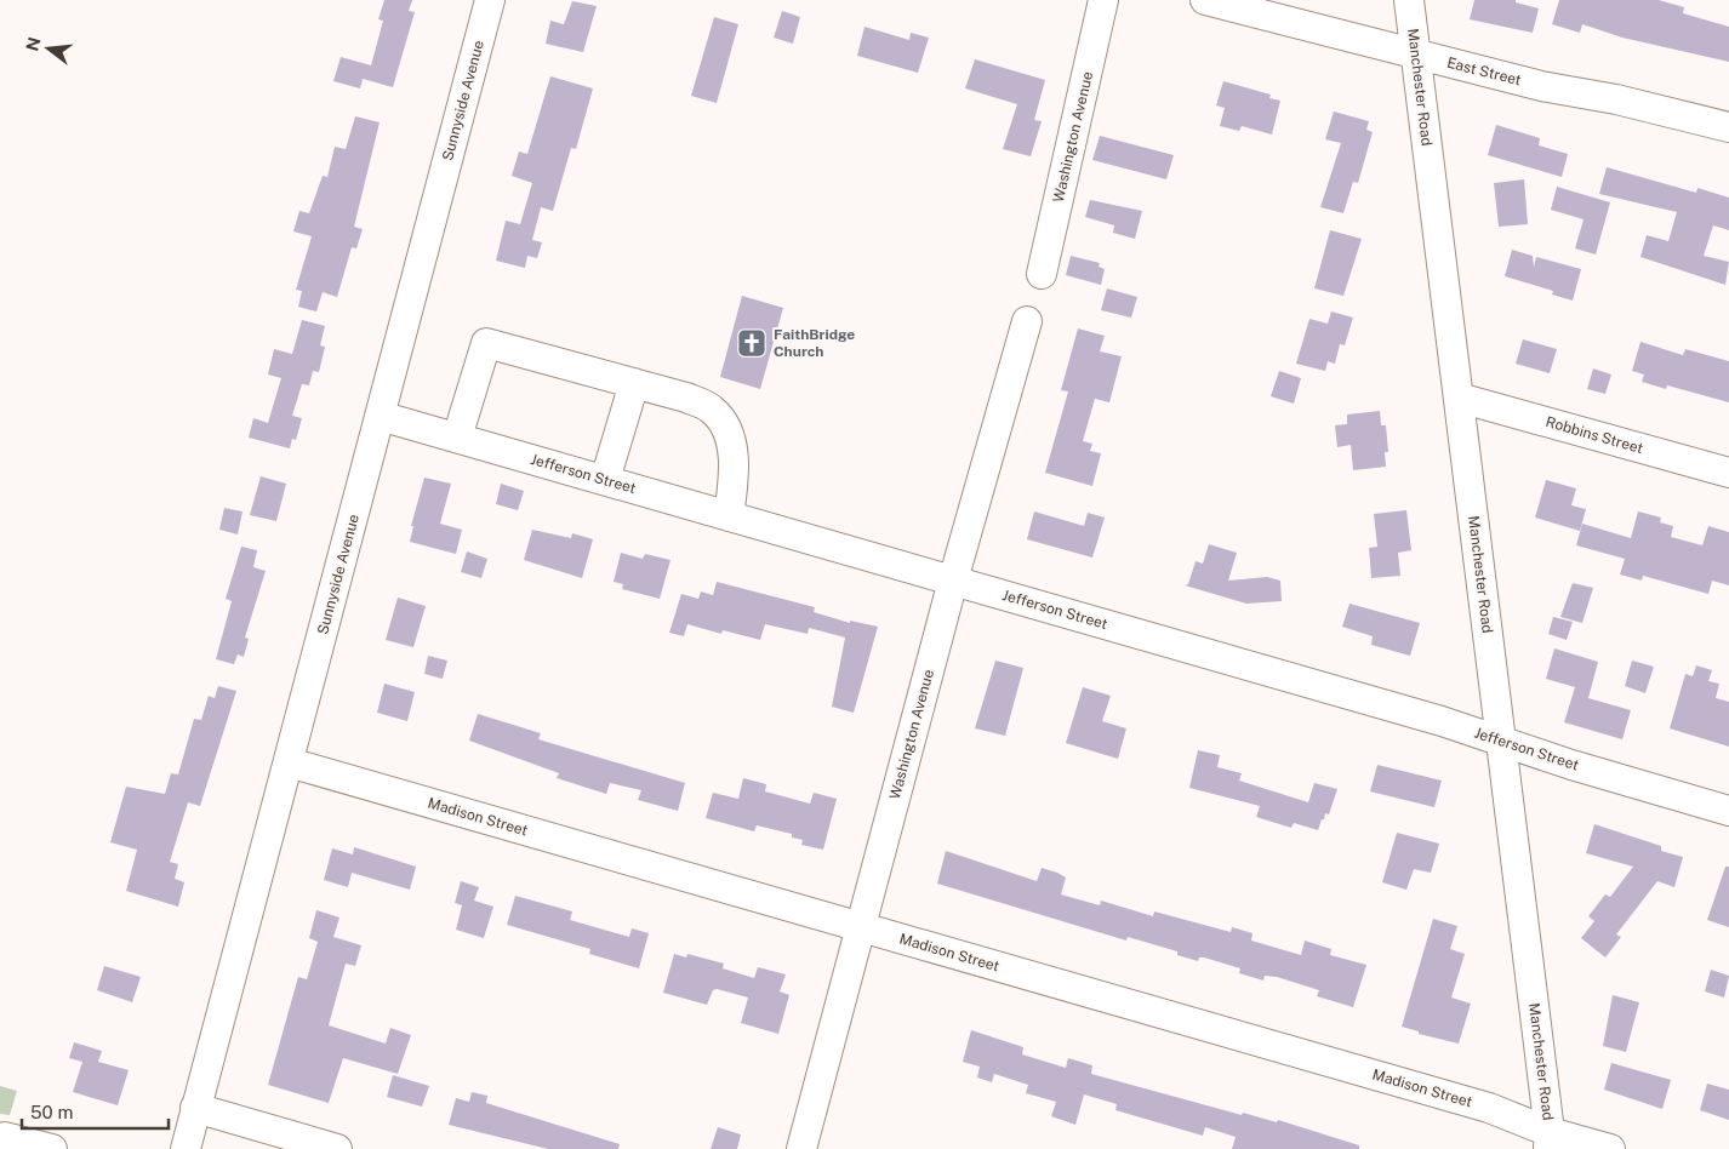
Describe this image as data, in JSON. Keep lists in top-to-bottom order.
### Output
{
  "streets": {
    "street": [
      "East Street",
      "Manchester Road",
      "Sunnyside Avenue",
      "Washington Avenue",
      "Robbins Street",
      "Jefferson Street",
      "Madison Street"
    ]
  },
  "crossings": [
    ["East Street", "Manchester Road"],
    ["Manchester Road", "Robbins Street"],
    ["Manchester Road", "Jefferson Street"],
    ["Manchester Road", "Madison Street"],
    ["Sunnyside Avenue", "Jefferson Street"],
    ["Sunnyside Avenue", "Madison Street"],
    ["Washington Avenue", "Jefferson Street"],
    ["Washington Avenue", "Madison Street"]
  ],
  "places": {
    "church": ["FaithBridge Church"]
  },
  "scale_bar": "50 m",
  "north": "left"
}
